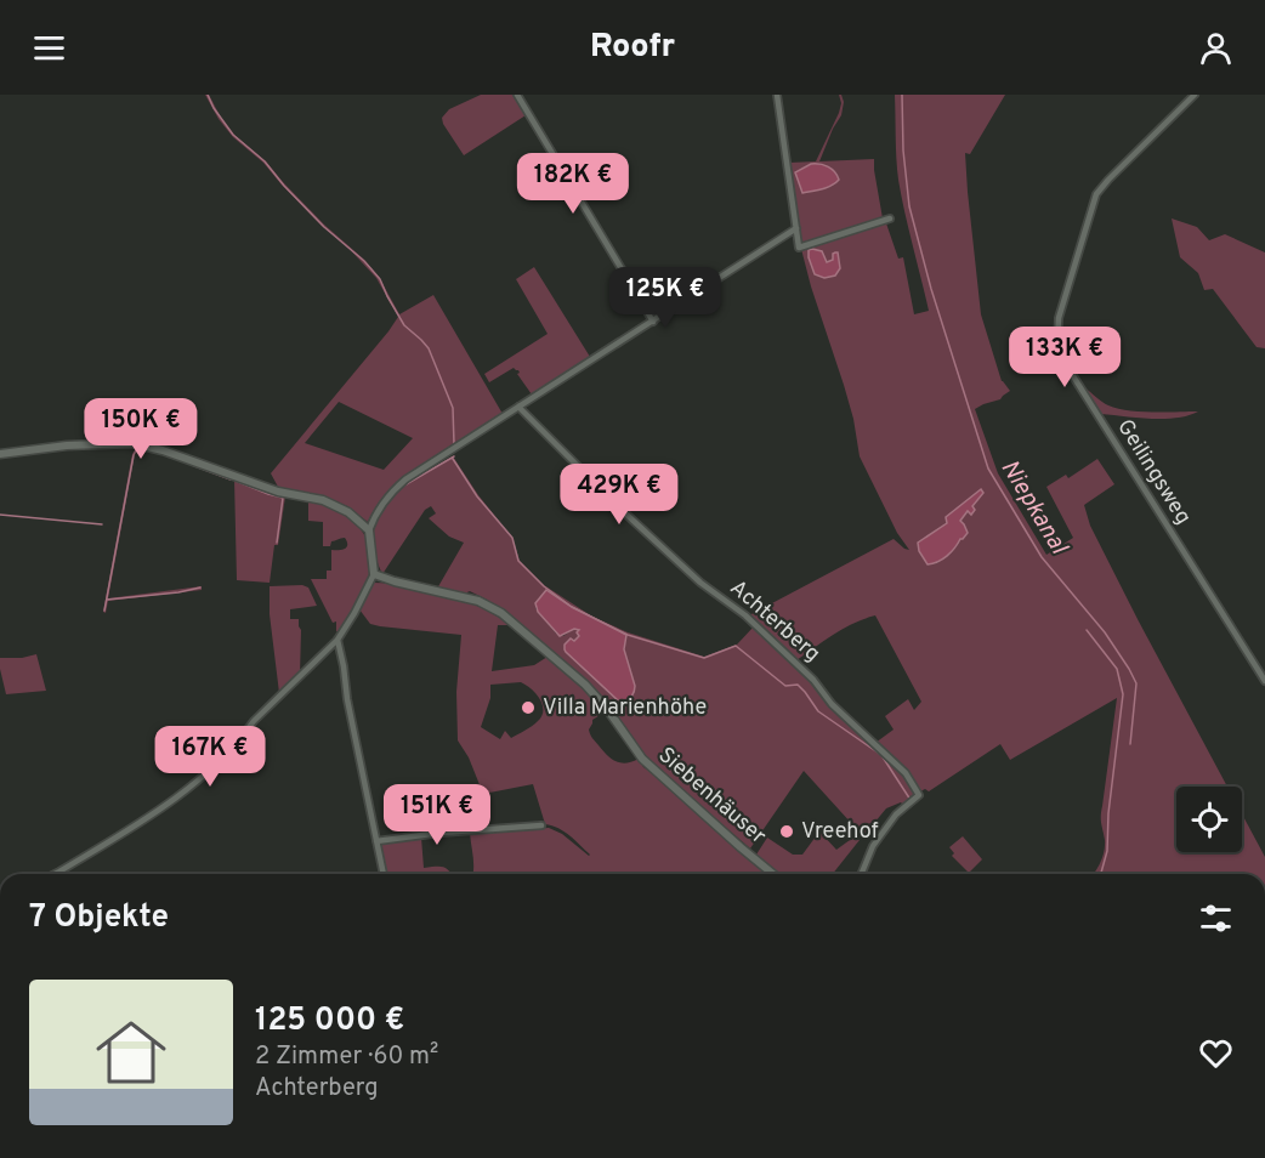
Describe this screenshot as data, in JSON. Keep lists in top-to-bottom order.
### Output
{
  "streets": {
    "street": ["Geilingsweg", "Achterberg", "Siebenhäuser"]
  },
  "water": ["Niepkanal"],
  "places": ["Villa Marienhöhe", "Vreehof"],
  "page": {
    "header": "Roofr",
    "price": [
      "182K €",
      "125K €",
      "133K €",
      "150K €",
      "429K €",
      "167K €",
      "151K €"
    ],
    "heading": "7 Objekte",
    "list": [
      {
        "name": "125 000 €",
        "note": "2 Zimmer · 60 m² · Achterberg"
      }
    ]
  }
}
